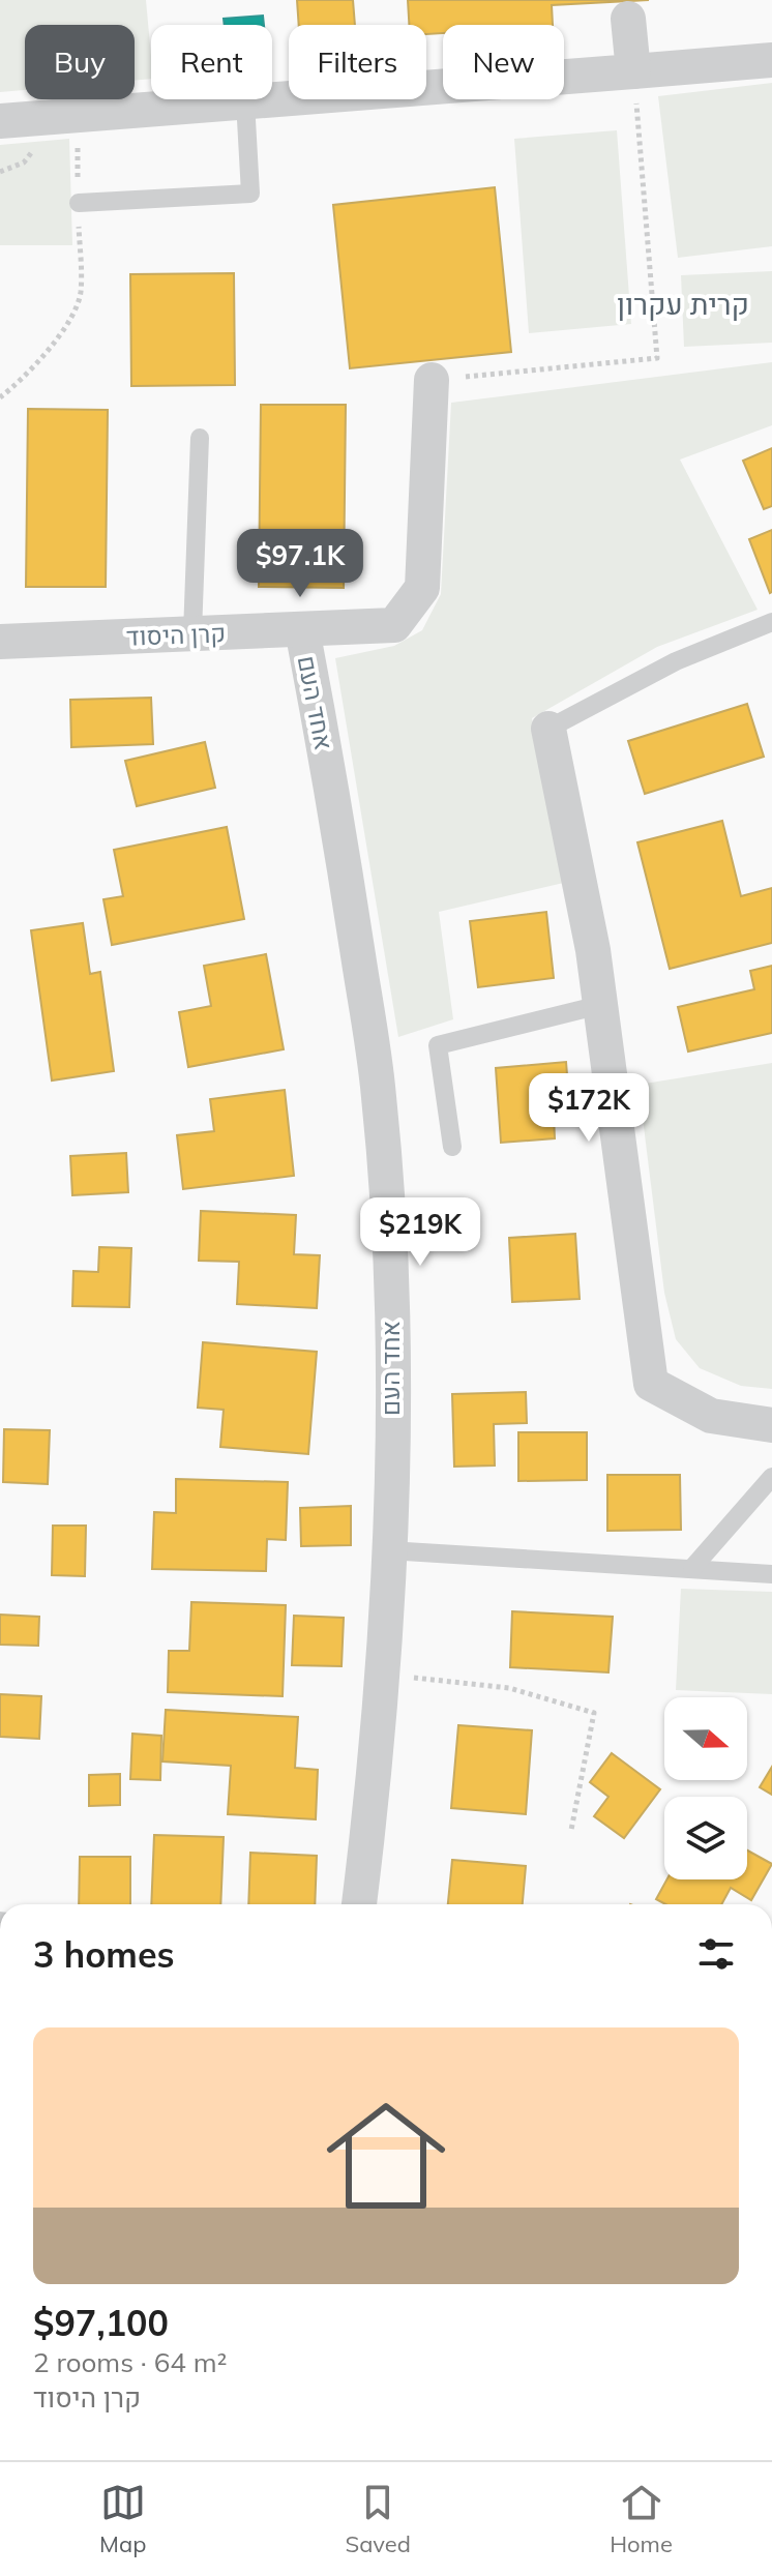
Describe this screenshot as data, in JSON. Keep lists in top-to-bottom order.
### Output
{
  "streets": {
    "street": ["קרן היסוד", "אחד העם"]
  },
  "crossings": [
    ["קרן היסוד", "אחד העם"]
  ],
  "districts": ["קרית עקרון"],
  "north": "right",
  "page": {
    "chip": [
      "Buy",
      "Rent",
      "Filters",
      "New"
    ],
    "price": ["$97.1K", "$172K", "$219K"],
    "heading": "3 homes",
    "list": [
      {
        "name": "$97,100",
        "note": "2 rooms · 64 m² · קרן היסוד"
      }
    ],
    "tabs": ["Map", "Saved", "Home"]
  }
}
